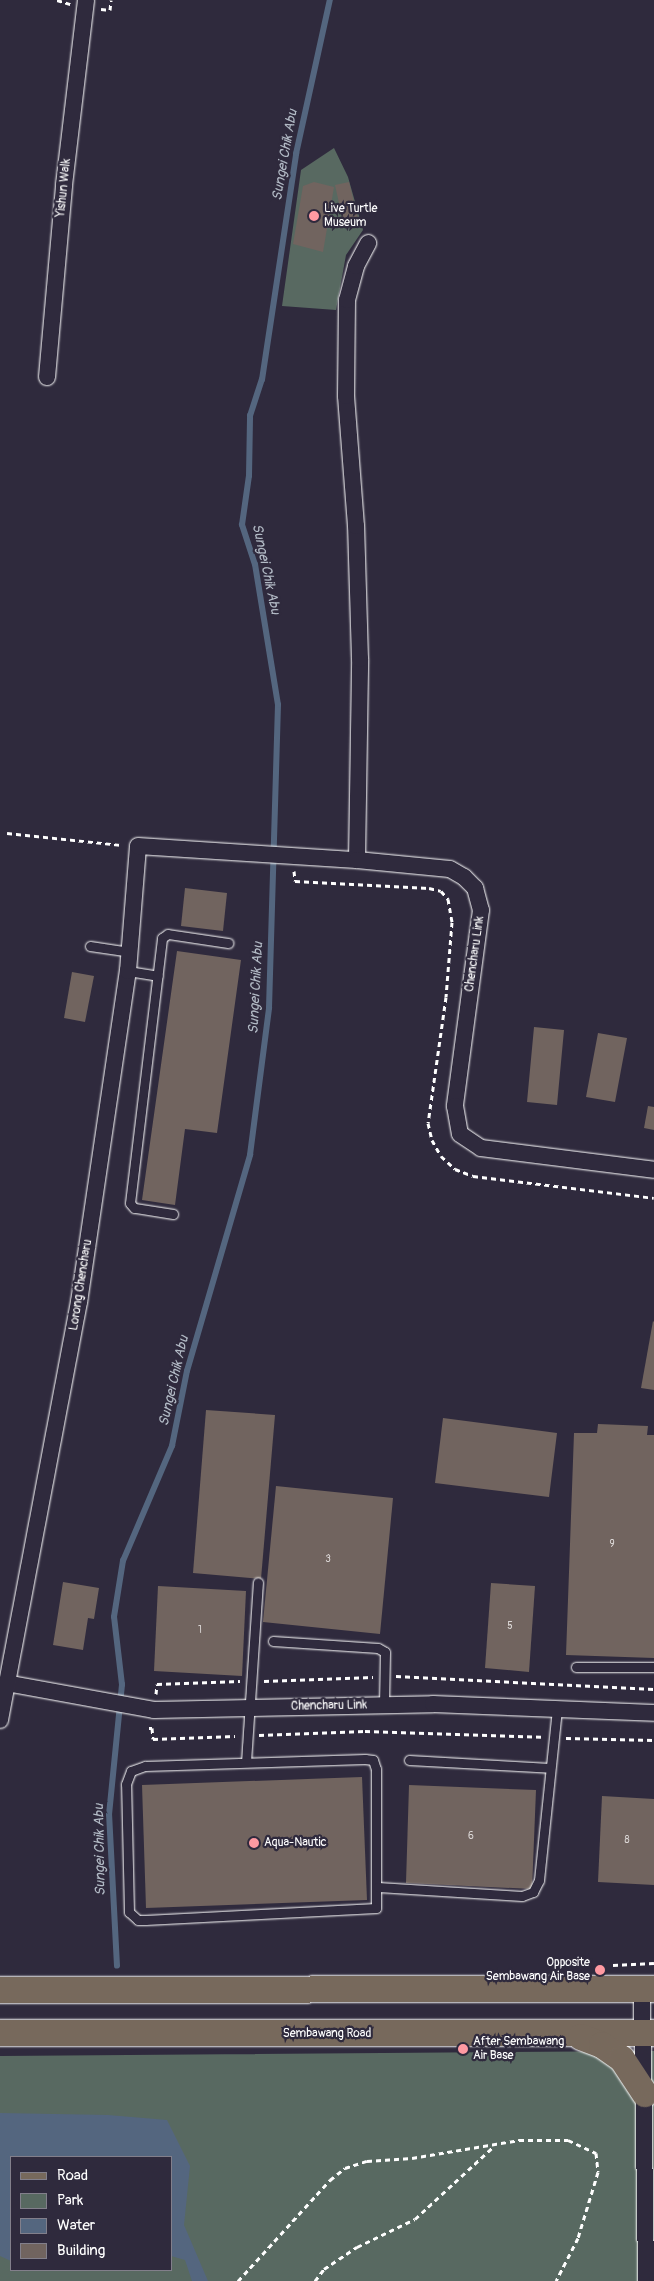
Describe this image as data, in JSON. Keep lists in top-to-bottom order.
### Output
{
  "streets": {
    "main road": ["Sembawang Road"],
    "street": ["Yishun Walk", "Chencharu Link", "Lorong Chencharu"]
  },
  "crossings": [
    ["Chencharu Link", "Lorong Chencharu"]
  ],
  "water": ["Sungei Chik Abu"],
  "places": [
    "Live Turtle Museum",
    "Aqua-Nautic",
    "Opposite Sembawang Air Base",
    "After Sembawang Air Base"
  ],
  "house_numbers": [
    "9",
    "3",
    "5",
    "1",
    "6",
    "8"
  ],
  "legend": [
    "Road",
    "Park",
    "Water",
    "Building"
  ]
}
